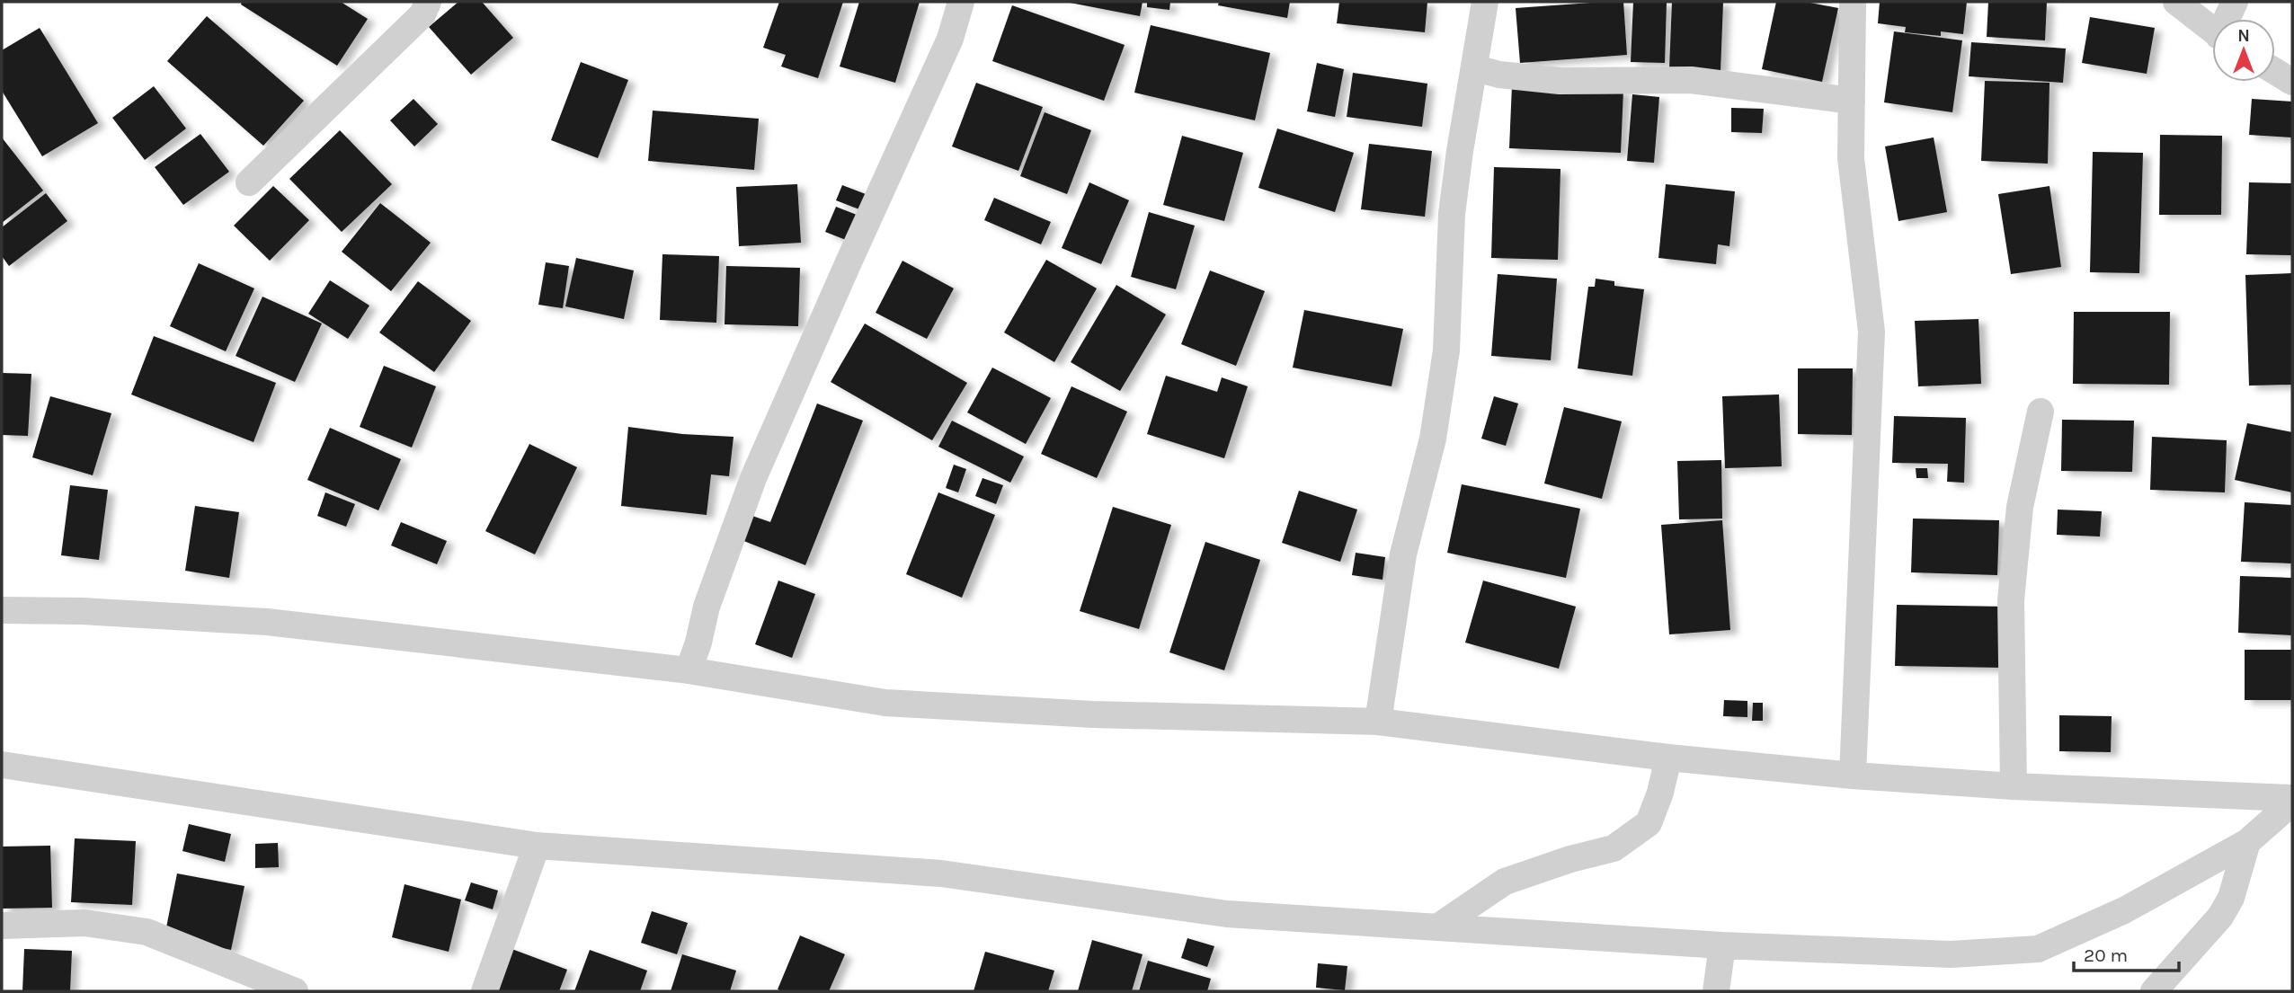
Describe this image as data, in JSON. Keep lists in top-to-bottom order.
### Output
{
  "scale_bar": "20 m",
  "north": "top"
}
